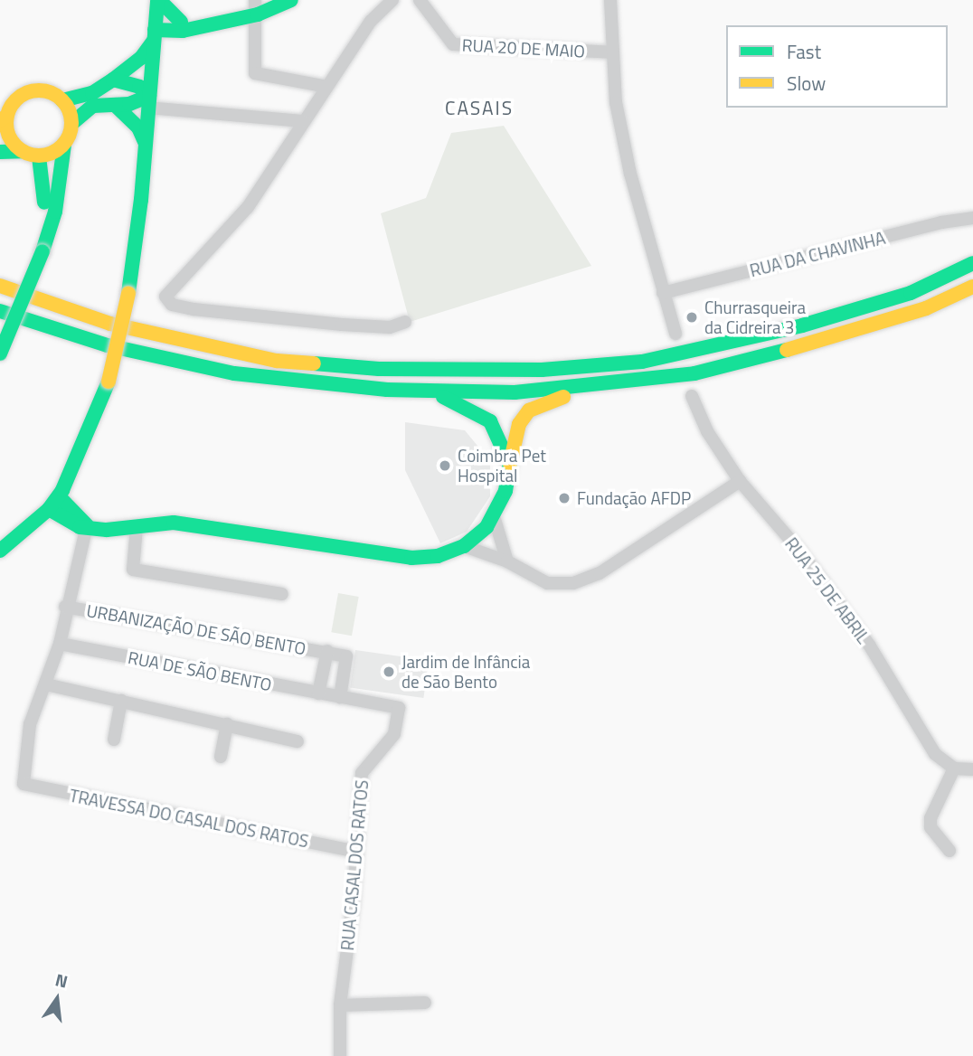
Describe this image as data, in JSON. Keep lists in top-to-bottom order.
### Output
{
  "streets": {
    "street": [
      "RUA 20 DE MAIO",
      "RUA DA CHAVINHA",
      "RUA 25 DE ABRIL",
      "URBANIZAÇÃO DE SÃO BENTO",
      "RUA DE SÃO BENTO",
      "TRAVESSA DO CASAL DOS RATOS",
      "RUA CASAL DOS RATOS"
    ]
  },
  "crossings": [
    ["URBANIZAÇÃO DE SÃO BENTO", "RUA DE SÃO BENTO"],
    ["URBANIZAÇÃO DE SÃO BENTO", "RUA CASAL DOS RATOS"],
    ["RUA DE SÃO BENTO", "RUA CASAL DOS RATOS"],
    ["TRAVESSA DO CASAL DOS RATOS", "RUA CASAL DOS RATOS"]
  ],
  "districts": ["CASAIS"],
  "places": [
    "Churrasqueira da Cidreira 3",
    "Coimbra Pet Hospital",
    "Fundação AFDP",
    "Jardim de Infância de São Bento"
  ],
  "legend": ["Fast", "Slow"],
  "north": "top"
}
